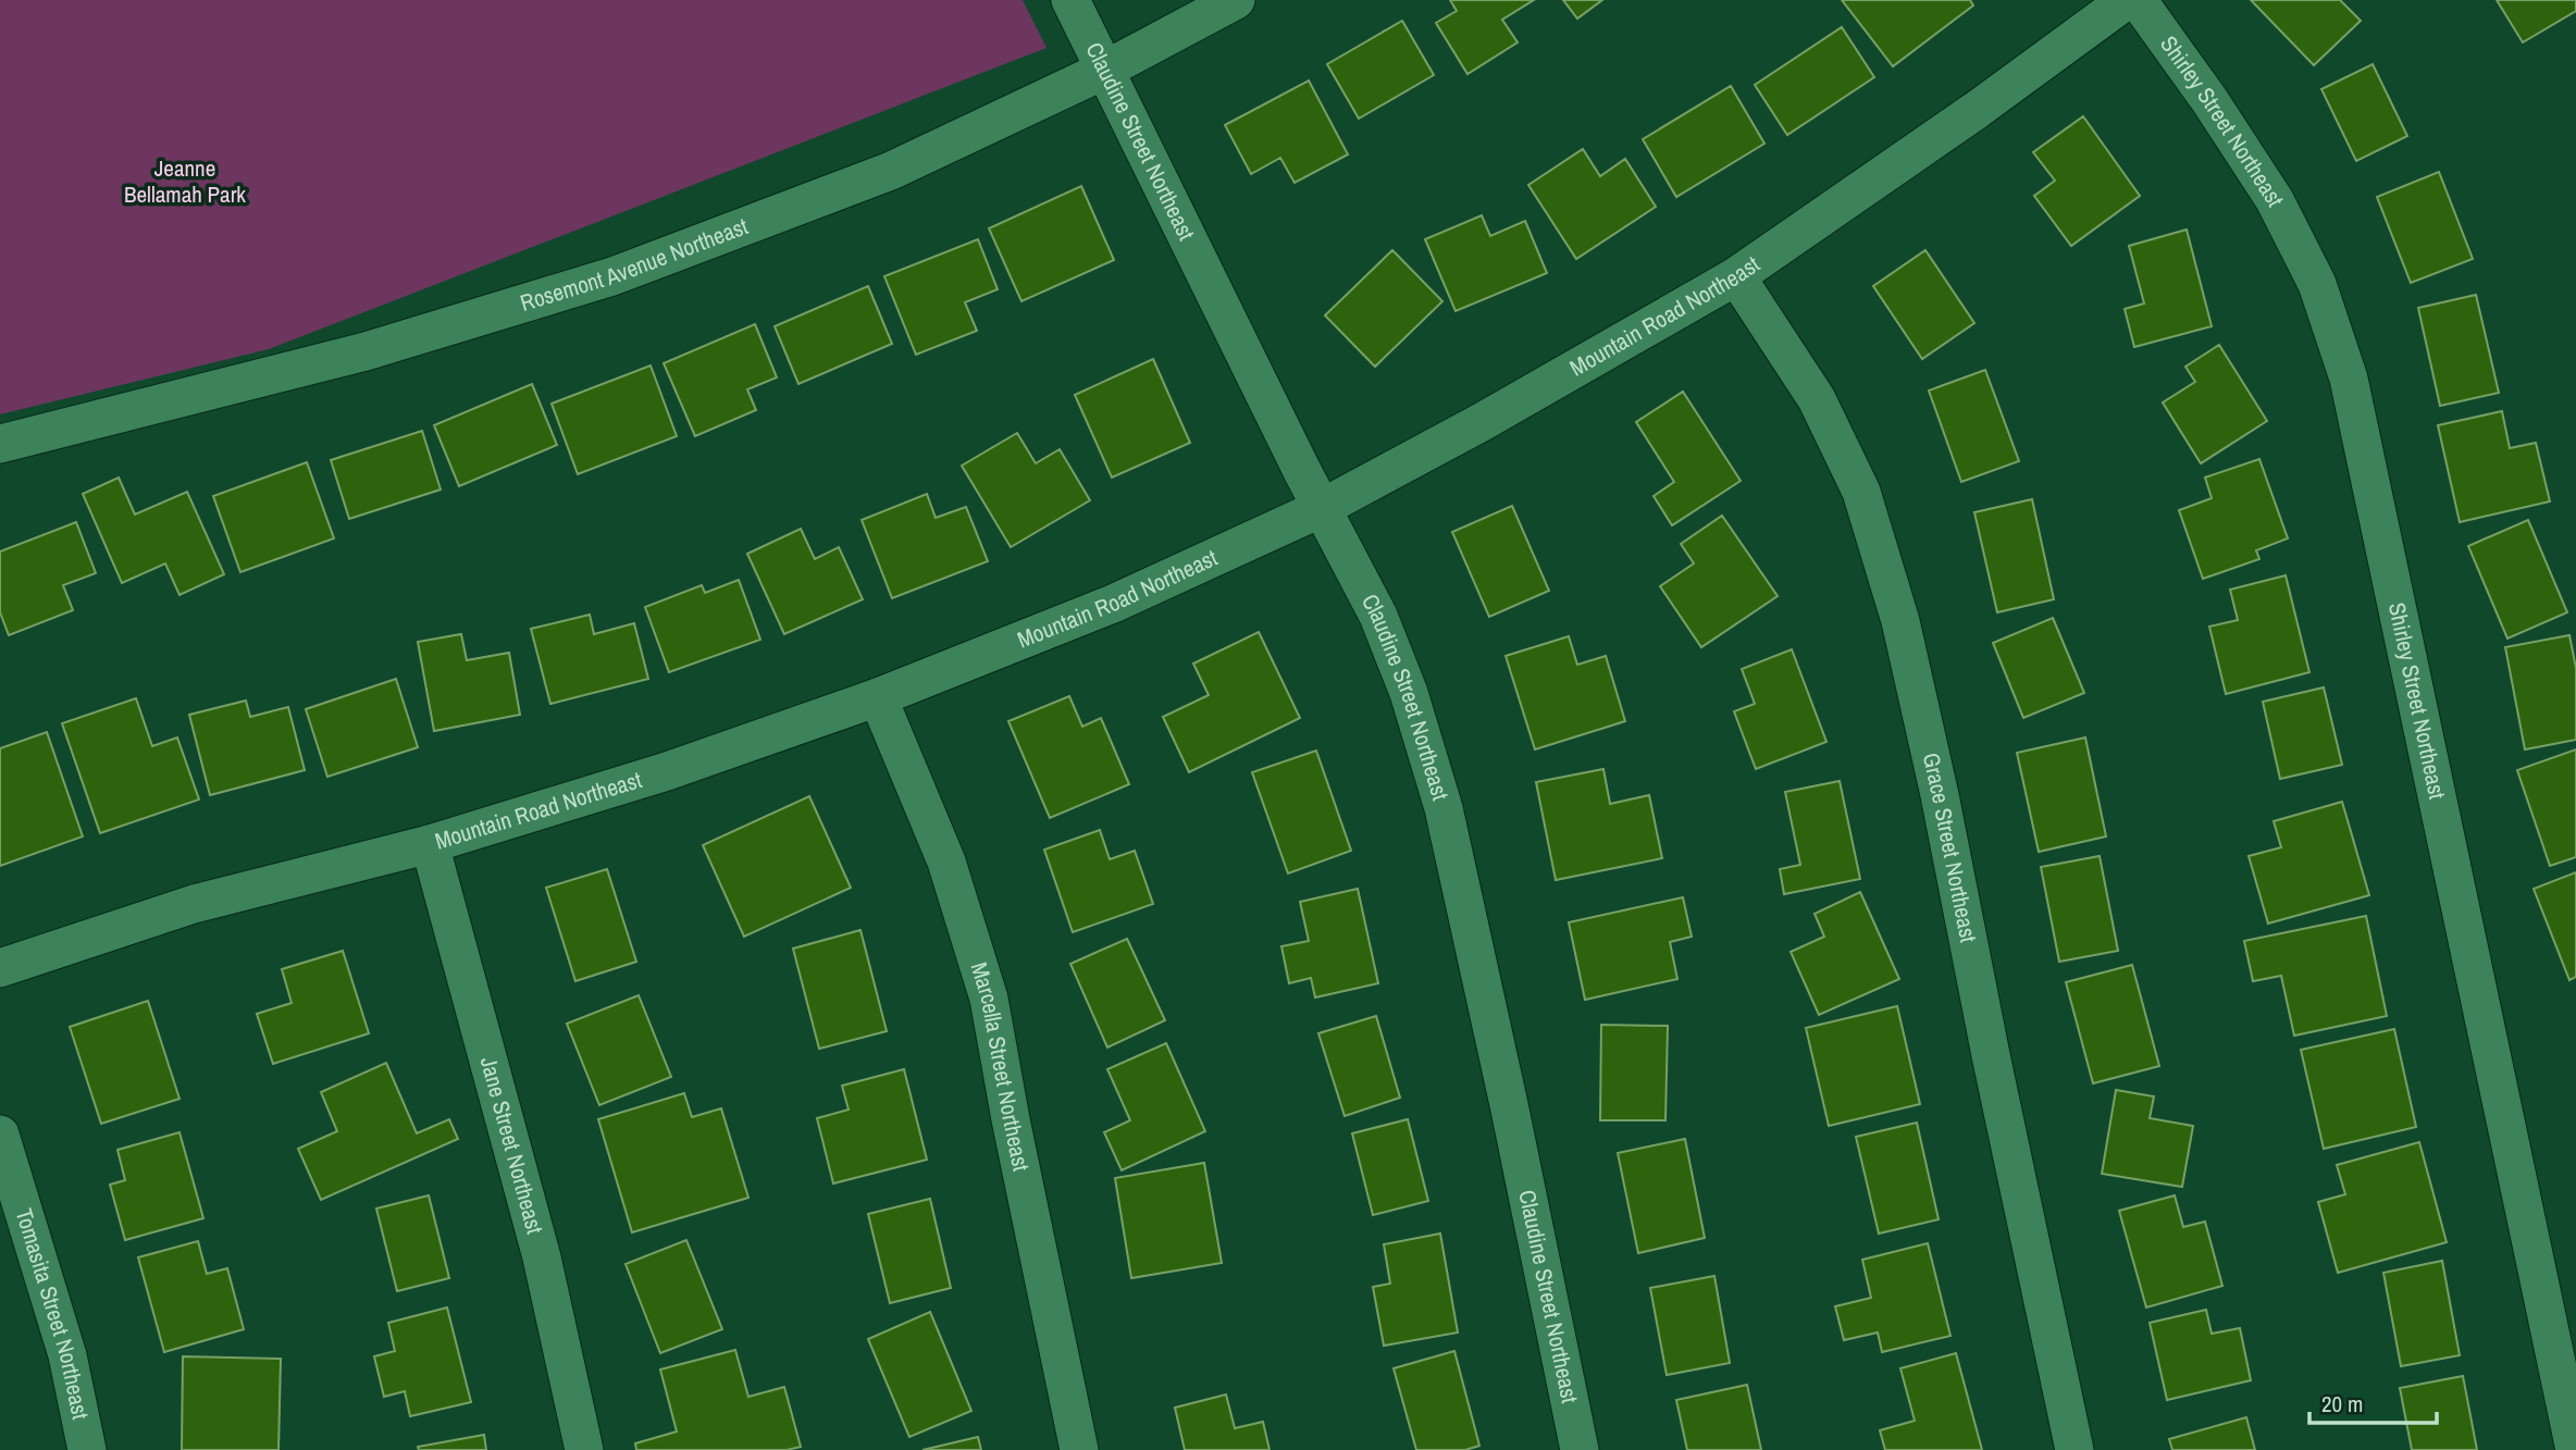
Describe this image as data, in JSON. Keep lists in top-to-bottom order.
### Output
{
  "streets": {
    "street": [
      "Shirley Street Northeast",
      "Claudine Street Northeast",
      "Rosemont Avenue Northeast",
      "Mountain Road Northeast",
      "Grace Street Northeast",
      "Marcella Street Northeast",
      "Jane Street Northeast",
      "Tomasita Street Northeast"
    ]
  },
  "crossings": [
    ["Claudine Street Northeast", "Rosemont Avenue Northeast"],
    ["Claudine Street Northeast", "Mountain Road Northeast"],
    ["Mountain Road Northeast", "Grace Street Northeast"],
    ["Mountain Road Northeast", "Marcella Street Northeast"],
    ["Mountain Road Northeast", "Jane Street Northeast"]
  ],
  "parks": ["Jeanne Bellamah Park"],
  "scale_bar": "20 m"
}
